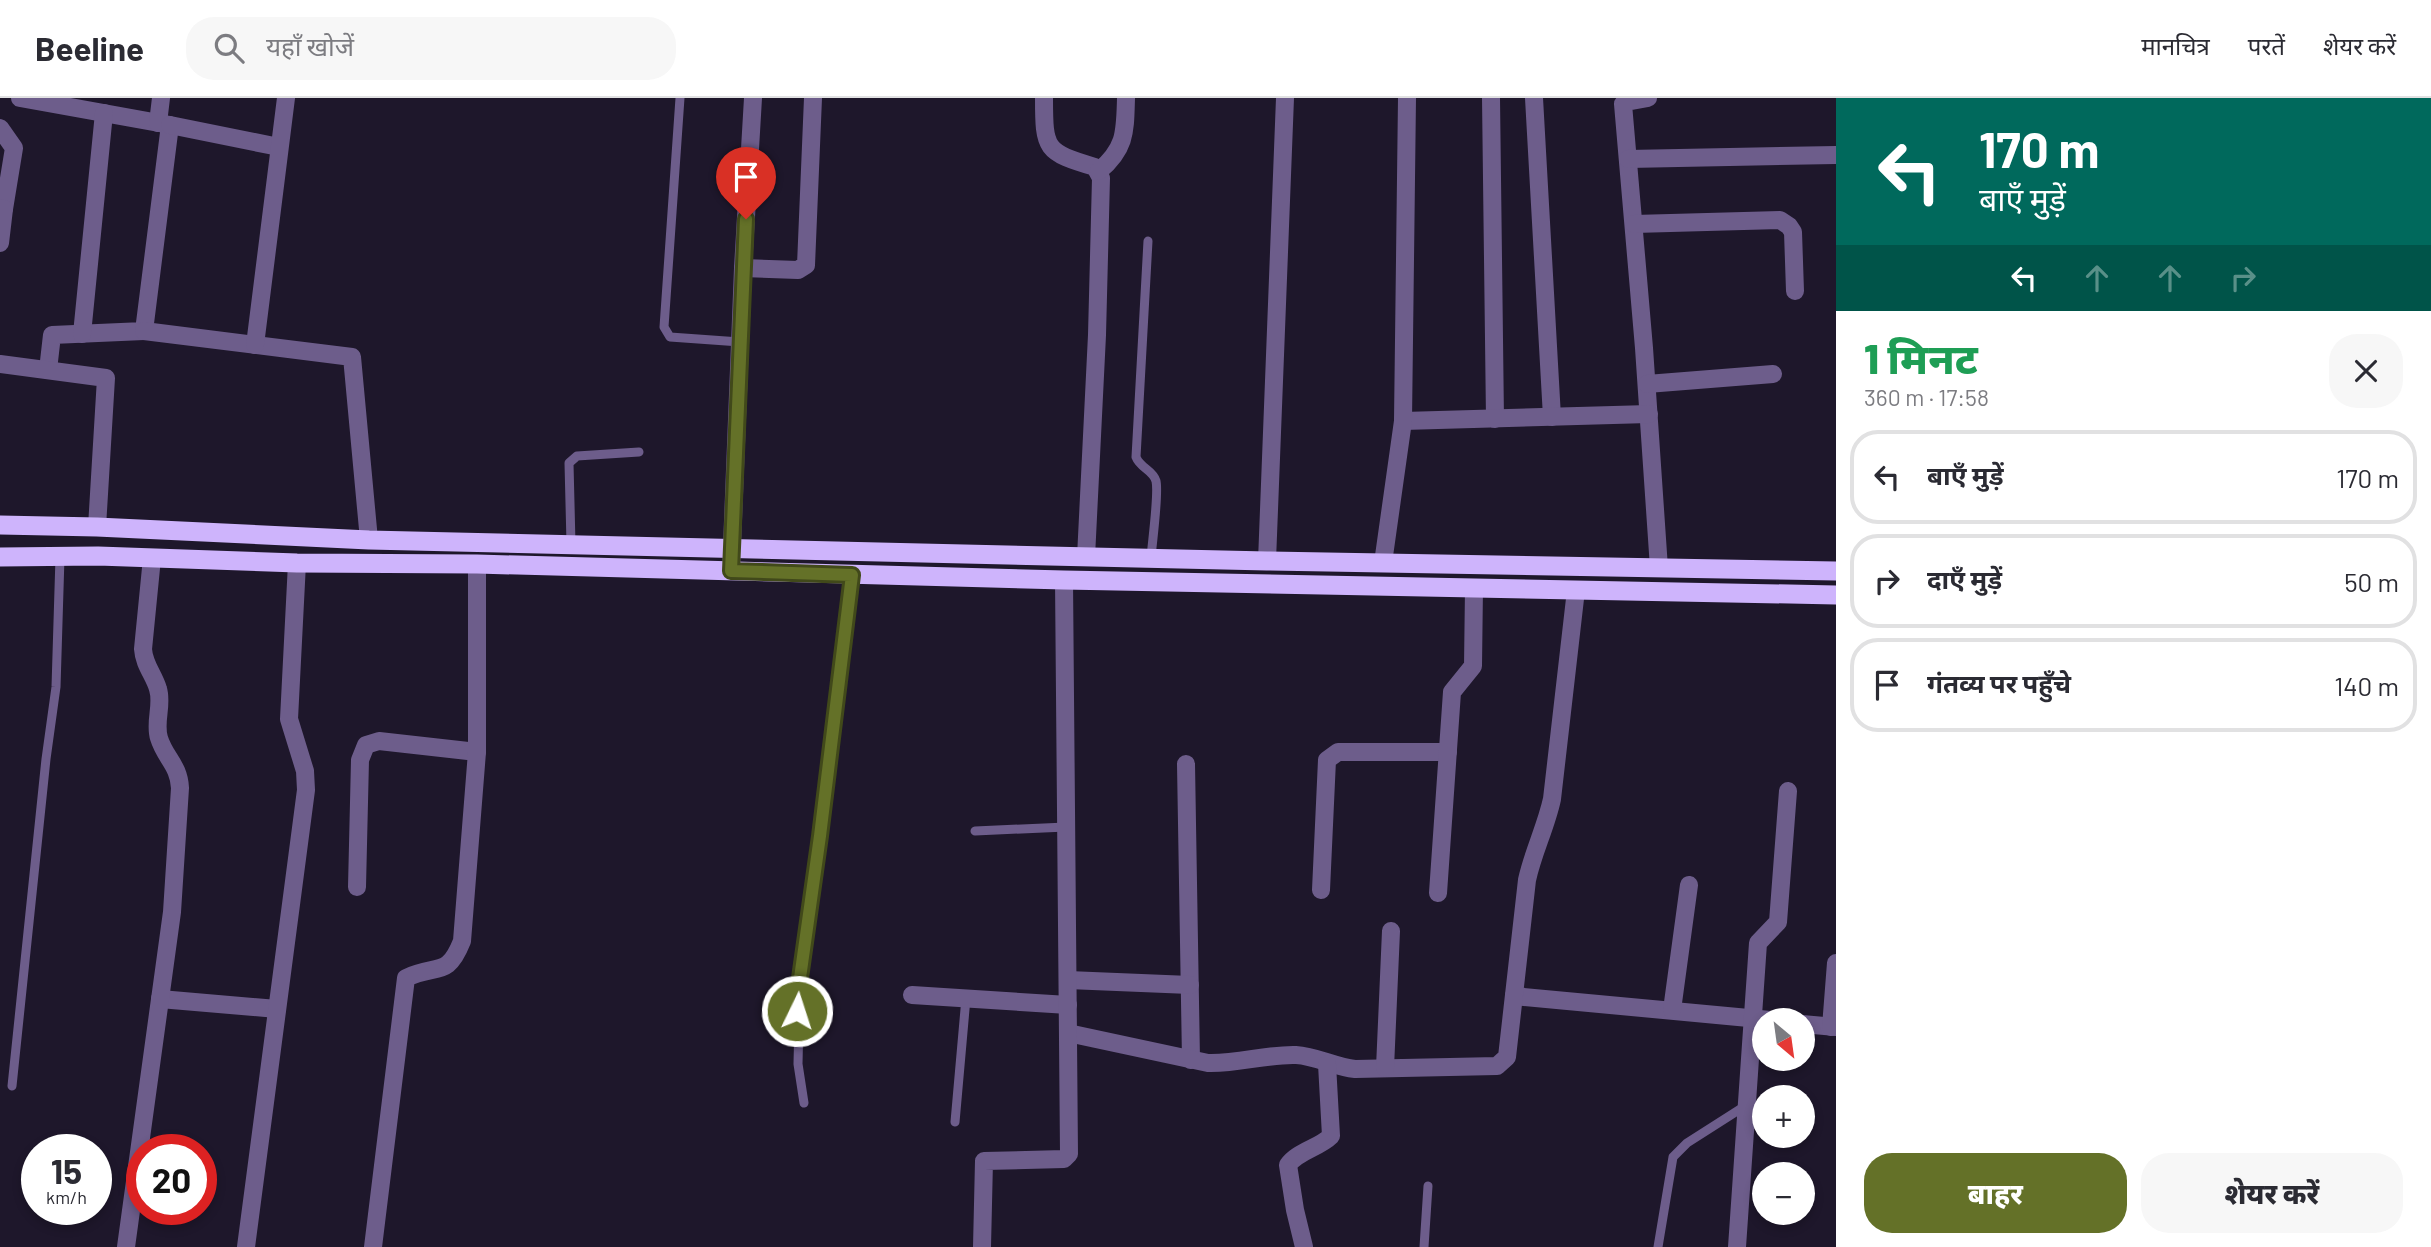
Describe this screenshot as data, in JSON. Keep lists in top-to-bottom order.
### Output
{
  "north": "bottom right",
  "page": {
    "header": "Beeline",
    "search": "यहाँ खोजें",
    "nav": ["मानचित्र", "परतें", "शेयर करें"],
    "turn": ["170 m", "बाएँ मुड़ें"],
    "heading": ["1 मिनट", "360 m · 17:58"],
    "list": [
      {
        "name": "बाएँ मुड़ें",
        "value": "170 m"
      },
      {
        "name": "दाएँ मुड़ें",
        "value": "50 m"
      },
      {
        "name": "गंतव्य पर पहुँचे",
        "value": "140 m"
      }
    ],
    "map_buttons": ["+", "−"],
    "speed": "15 km/h",
    "limit": "20",
    "buttons": ["बाहर", "शेयर करें"]
  }
}
